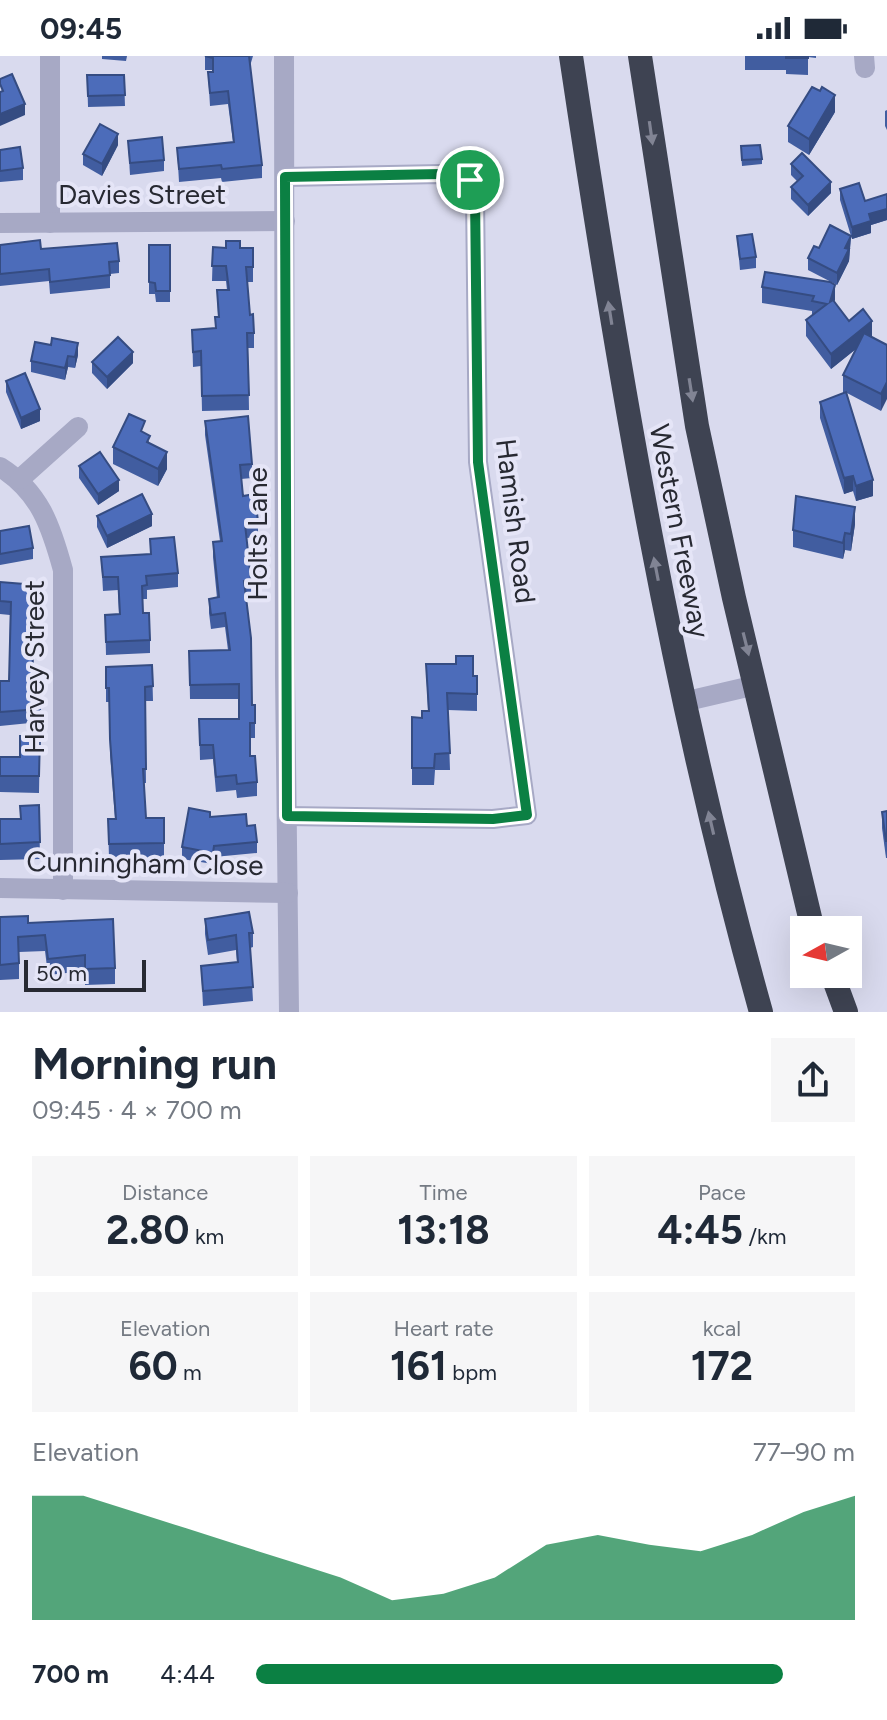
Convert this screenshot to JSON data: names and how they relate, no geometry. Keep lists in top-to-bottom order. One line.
{"streets":{"highway":["Western Freeway"],"street":["Davies Street","Hamish Road","Holts Lane","Harvey Street","Cunningham Close"]},"crossings":[["Davies Street","Holts Lane"],["Hamish Road","Holts Lane"],["Holts Lane","Cunningham Close"],["Harvey Street","Cunningham Close"]],"scale_bar":"50 m","north":"left","page":{"status":"09:45","scale":"50 m","heading":["Morning run","09:45 · 4 × 700 m"],"stats":[["Distance","2.80 km"],["Time","13:18"],["Pace","4:45 /km"],["Elevation","60 m"],["Heart rate","161 bpm"],["kcal","172"]],"chart":["Elevation","77–90 m"],"list":[{"name":"700 m","note":"4:44"}]}}
